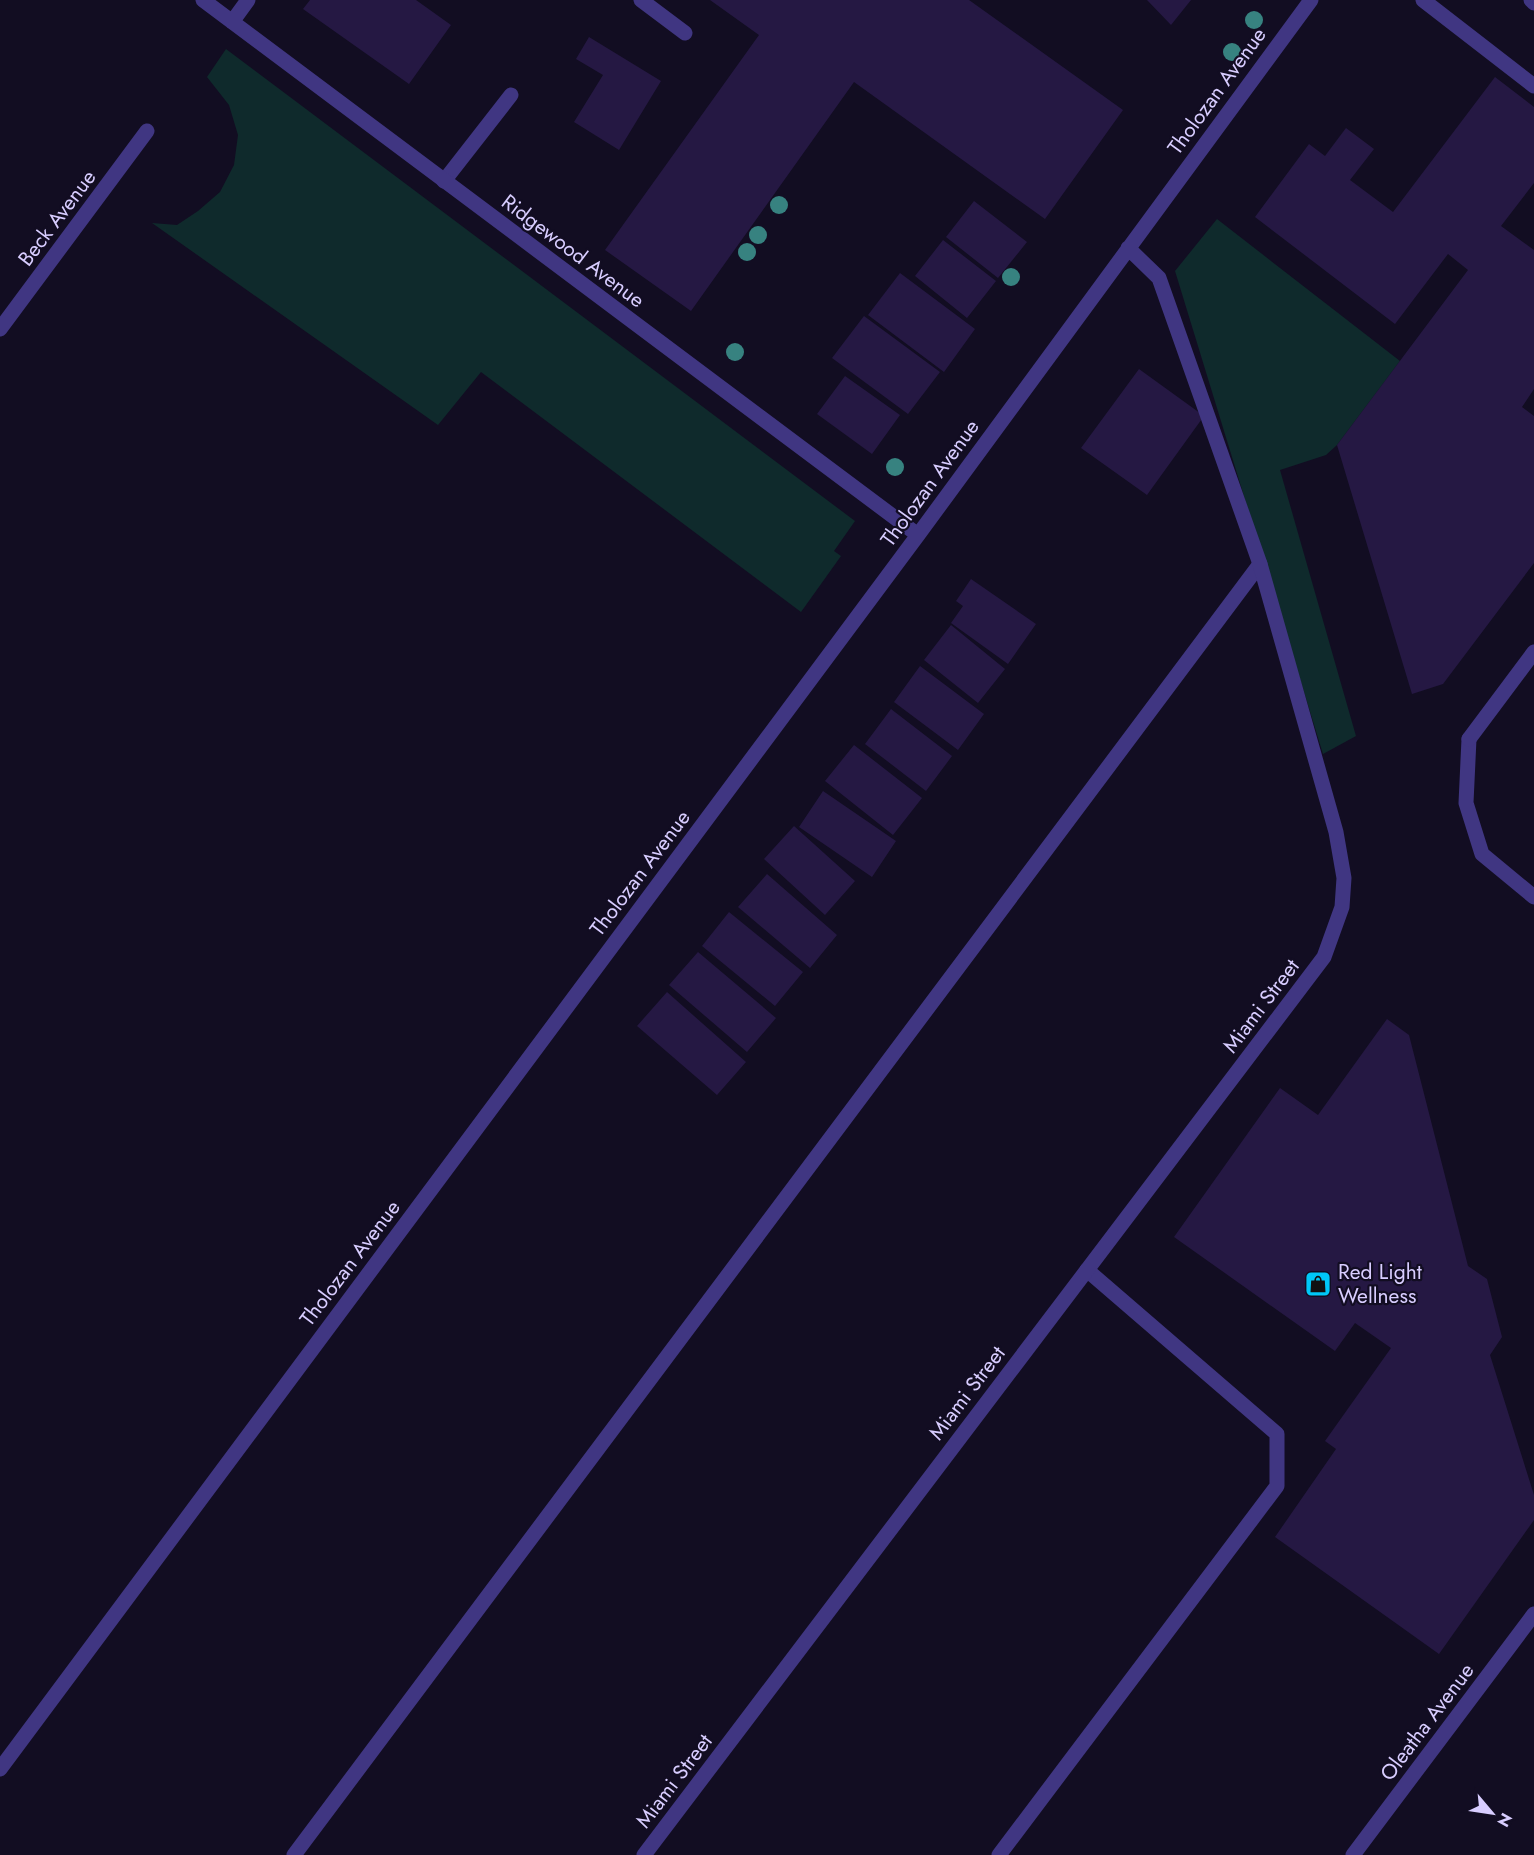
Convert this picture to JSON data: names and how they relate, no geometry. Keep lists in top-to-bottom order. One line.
{"streets":{"street":["Tholozan Avenue","Beck Avenue","Ridgewood Avenue","Miami Street","Oleatha Avenue"]},"crossings":[["Tholozan Avenue","Ridgewood Avenue"],["Tholozan Avenue","Miami Street"]],"places":{"shop":["Red Light Wellness"]},"north":"bottom right"}
